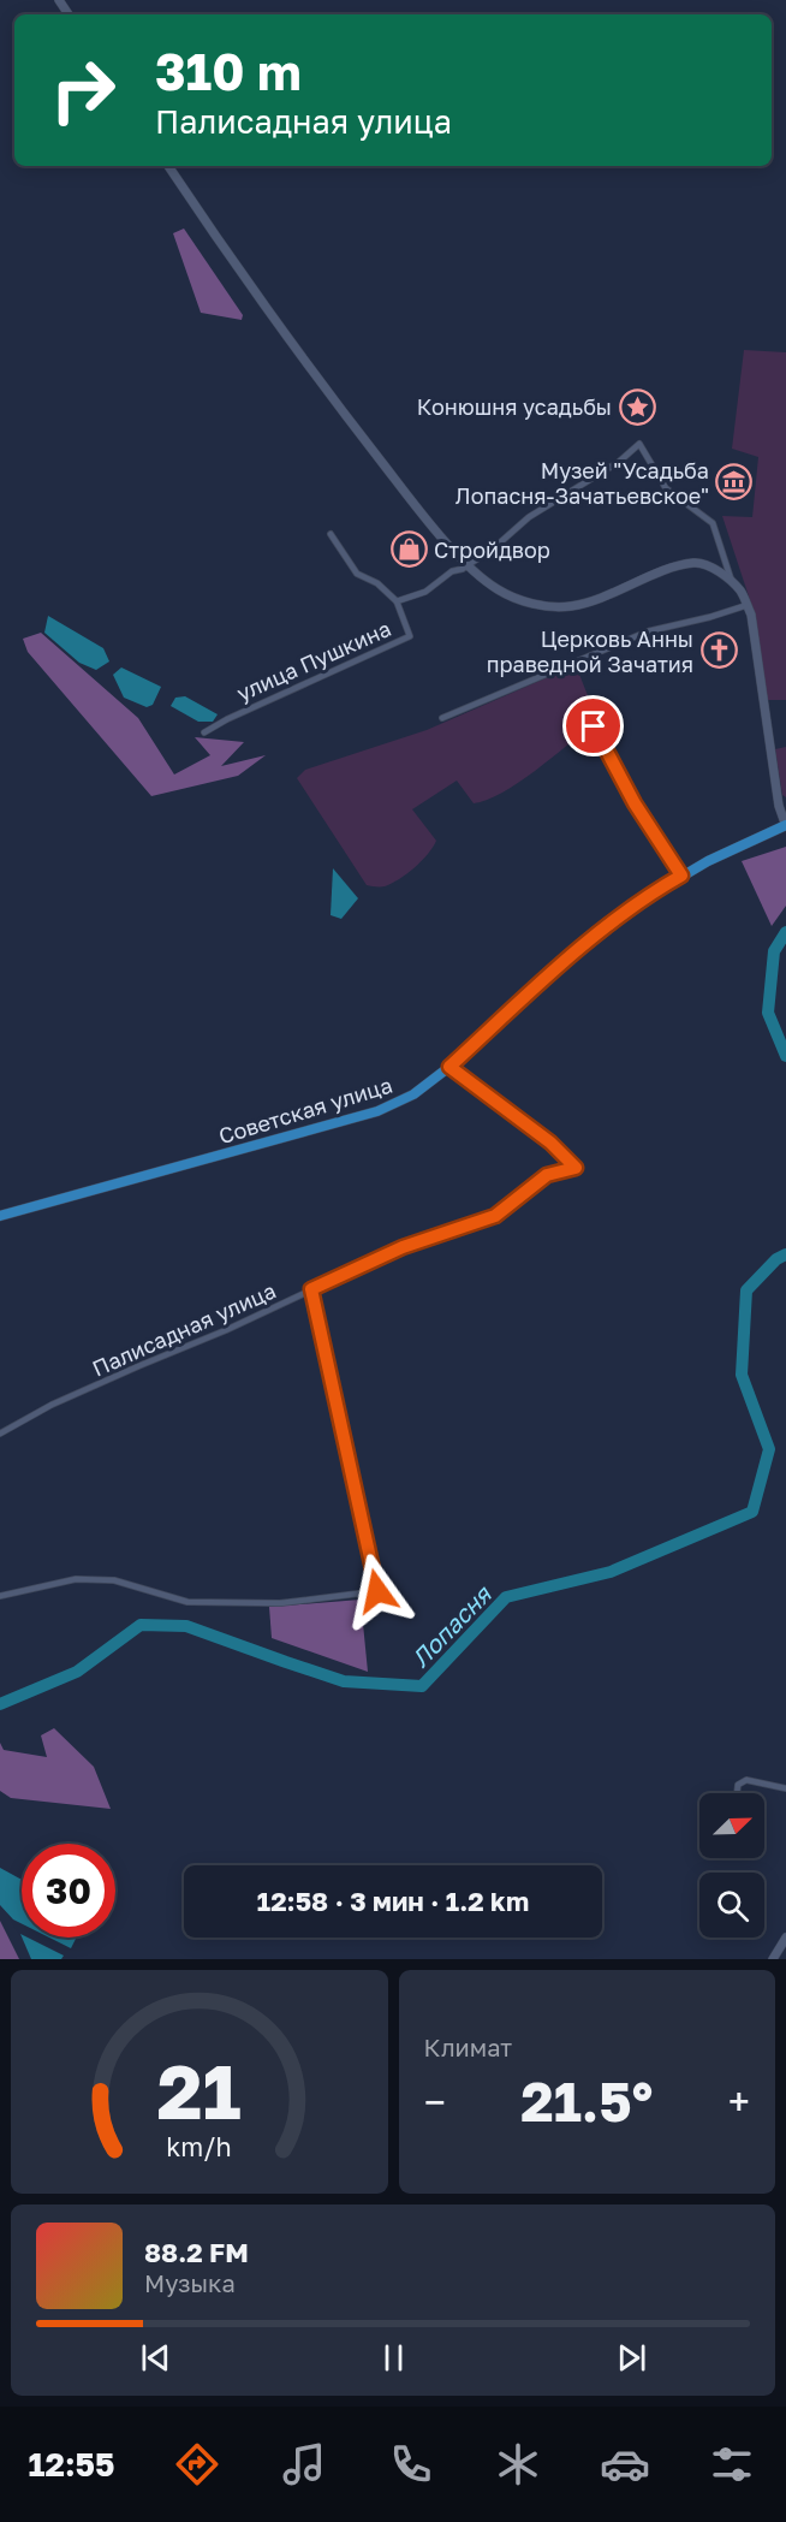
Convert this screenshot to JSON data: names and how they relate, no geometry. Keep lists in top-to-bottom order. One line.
{"streets":{"main road":["Советская улица"],"street":["улица Пушкина","Палисадная улица"]},"crossings":[["Советская улица","Палисадная улица"]],"water":["Лопасня"],"places":{"place":["Конюшня усадьбы"],"museum":["Музей \"Усадьба Лопасня-Зачатьевское\""],"shop":["Стройдвор"],"church":["Церковь Анны праведной Зачатия"]},"north":"top right","page":{"turn":["310 m","Палисадная улица"],"limit":"30","trip":"12:58 · 3 мин · 1.2 km","tile":"Климат","heat":["−","21.5°","+"],"song":["88.2 FM","Музыка"],"tabs":"12:55","gauge":["21","km/h"]}}
